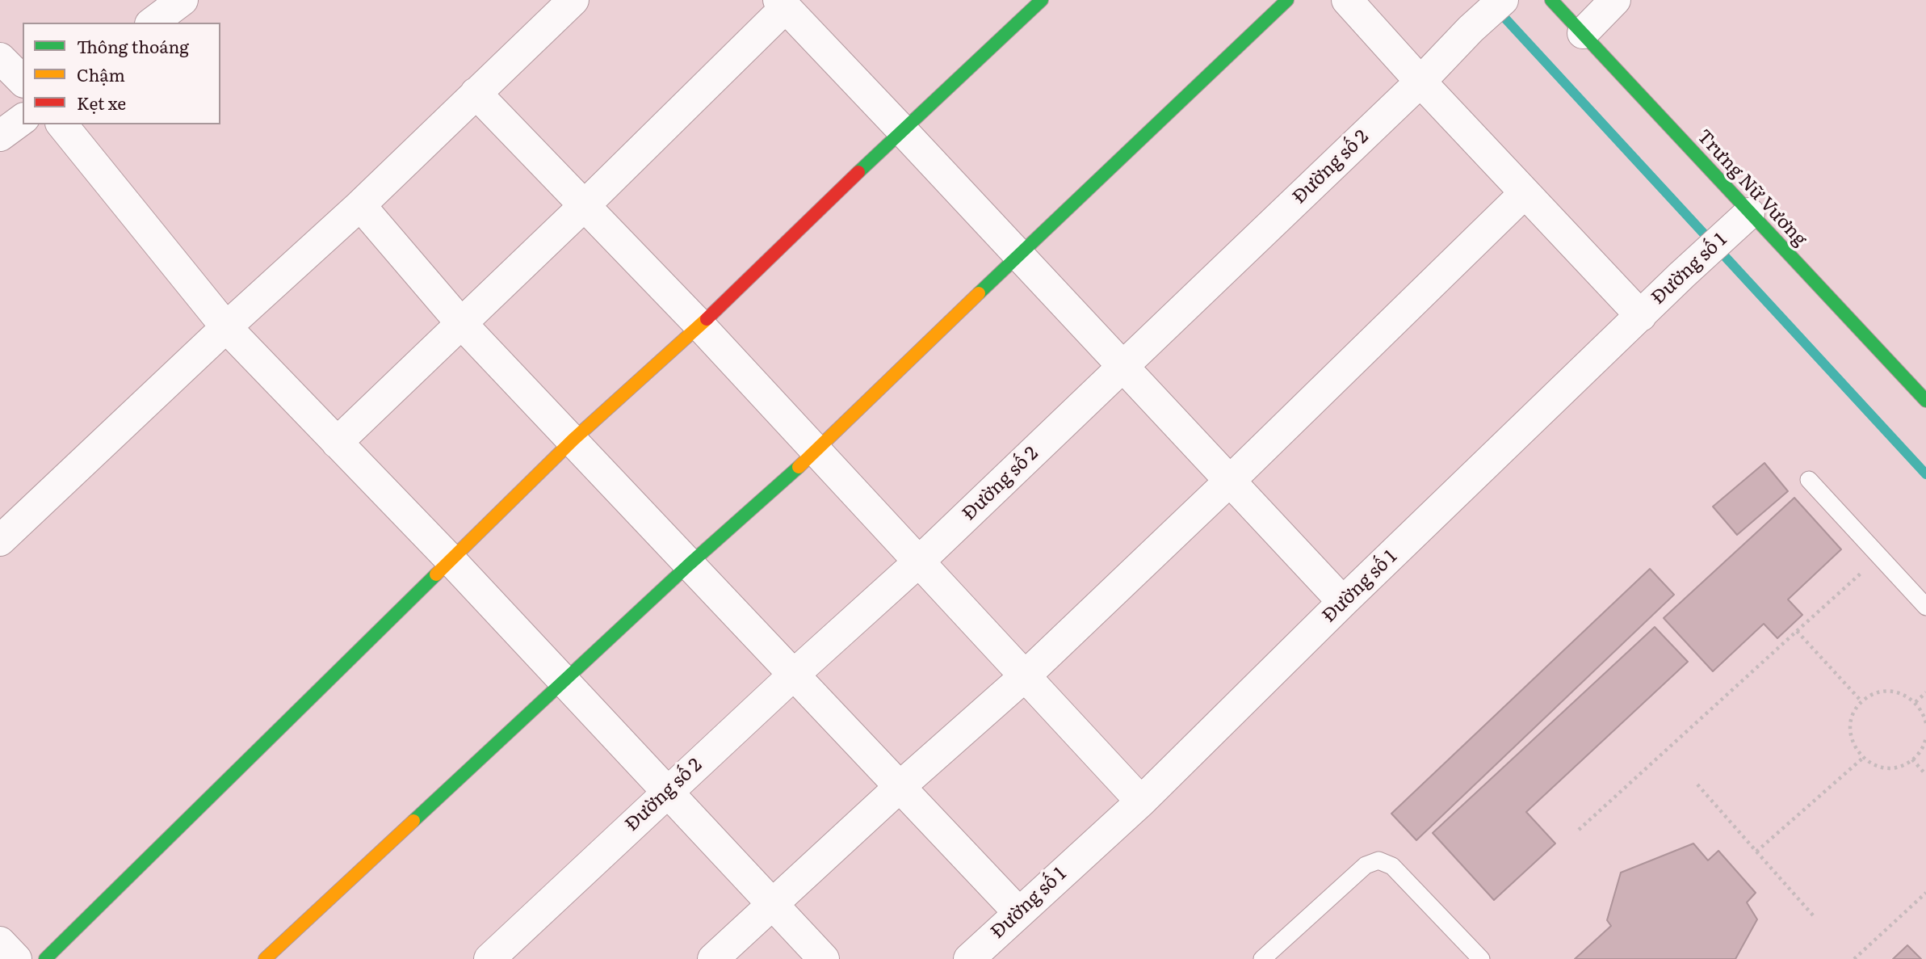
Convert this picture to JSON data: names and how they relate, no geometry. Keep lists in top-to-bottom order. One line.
{"streets":{"street":["Đường số 2","Trưng Nữ Vương","Đường số 1"]},"crossings":[["Trưng Nữ Vương","Đường số 1"]],"legend":["Thông thoáng","Chậm","Kẹt xe"]}
